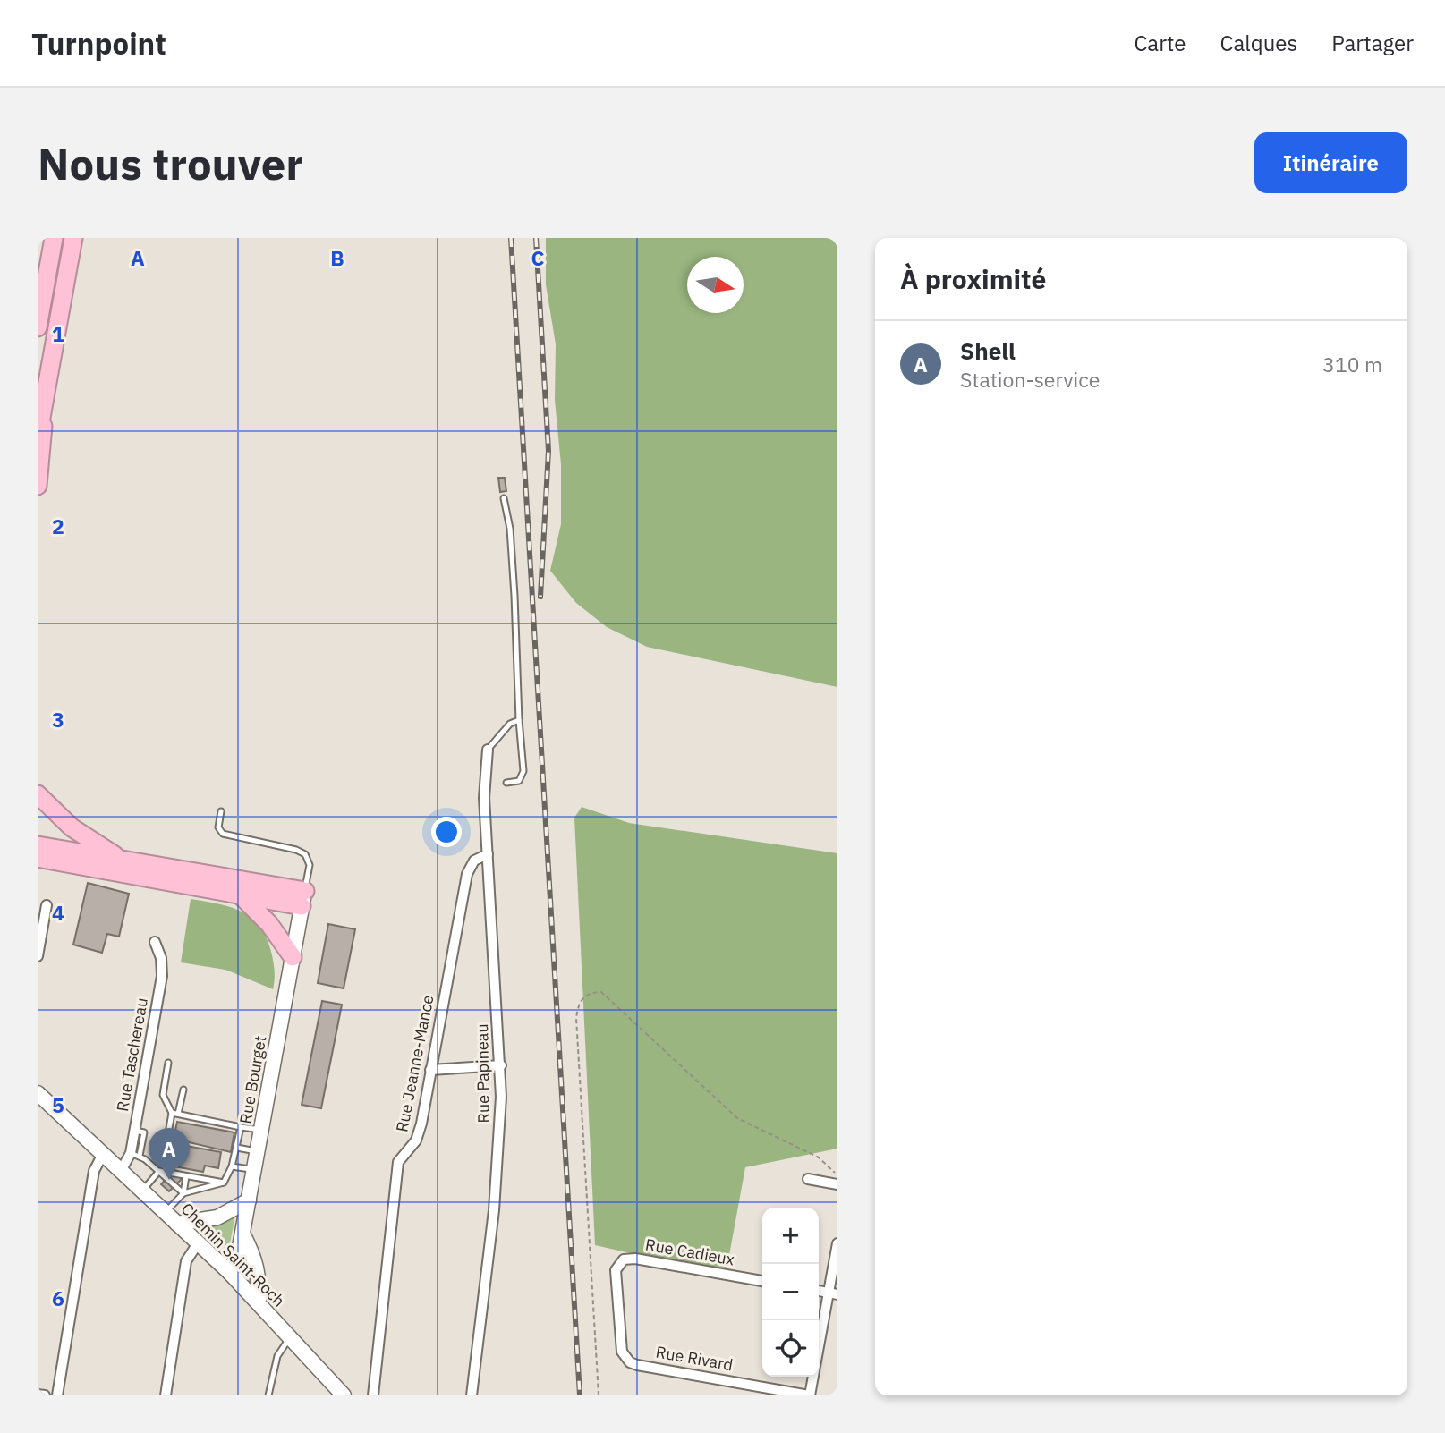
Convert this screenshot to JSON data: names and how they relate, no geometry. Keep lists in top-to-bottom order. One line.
{"streets":{"main road":["Rue Bourget","Chemin Saint-Roch"],"street":["Rue Taschereau","Rue Jeanne-Mance","Rue Papineau","Rue Cadieux","Rue Rivard"]},"crossings":[["Rue Taschereau","Chemin Saint-Roch"],["Rue Jeanne-Mance","Rue Papineau"],["Rue Bourget","Chemin Saint-Roch"],["Rue Cadieux","Rue Rivard"]],"north":"right","page":{"header":"Turnpoint","nav":["Carte","Calques","Partager"],"buttons":"Itinéraire","title":"Nous trouver","heading":"À proximité","list":[{"mark":"A","name":"Shell","note":"Station-service","value":"310 m"}],"pins":"A","map_buttons":["+","−"]},"grid":{"columns":["A","B","C"],"rows":["1","2","3","4","5","6"]}}
